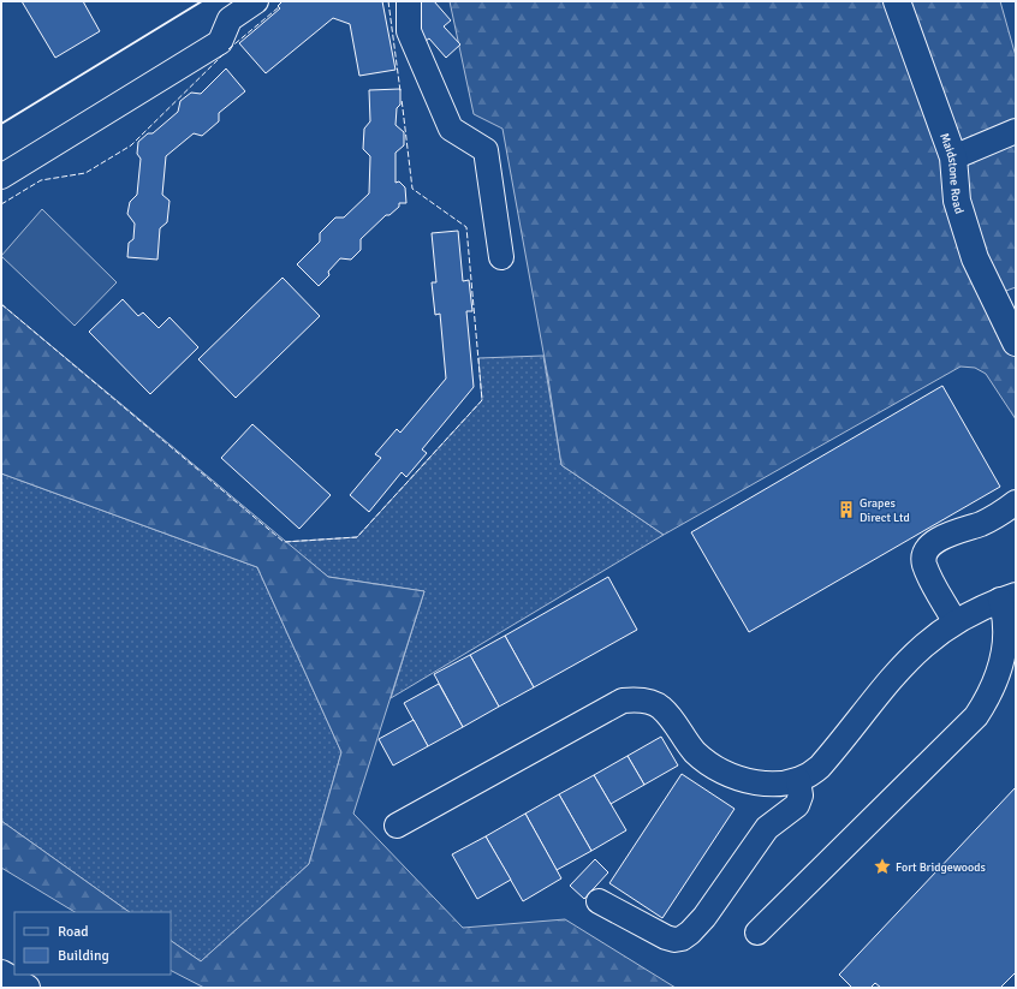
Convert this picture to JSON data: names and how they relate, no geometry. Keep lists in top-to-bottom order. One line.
{"streets":{"main road":["Maidstone Road"]},"places":{"building":["Grapes Direct Ltd"],"place":["Fort Bridgewoods"]},"legend":["Road","Building"]}
